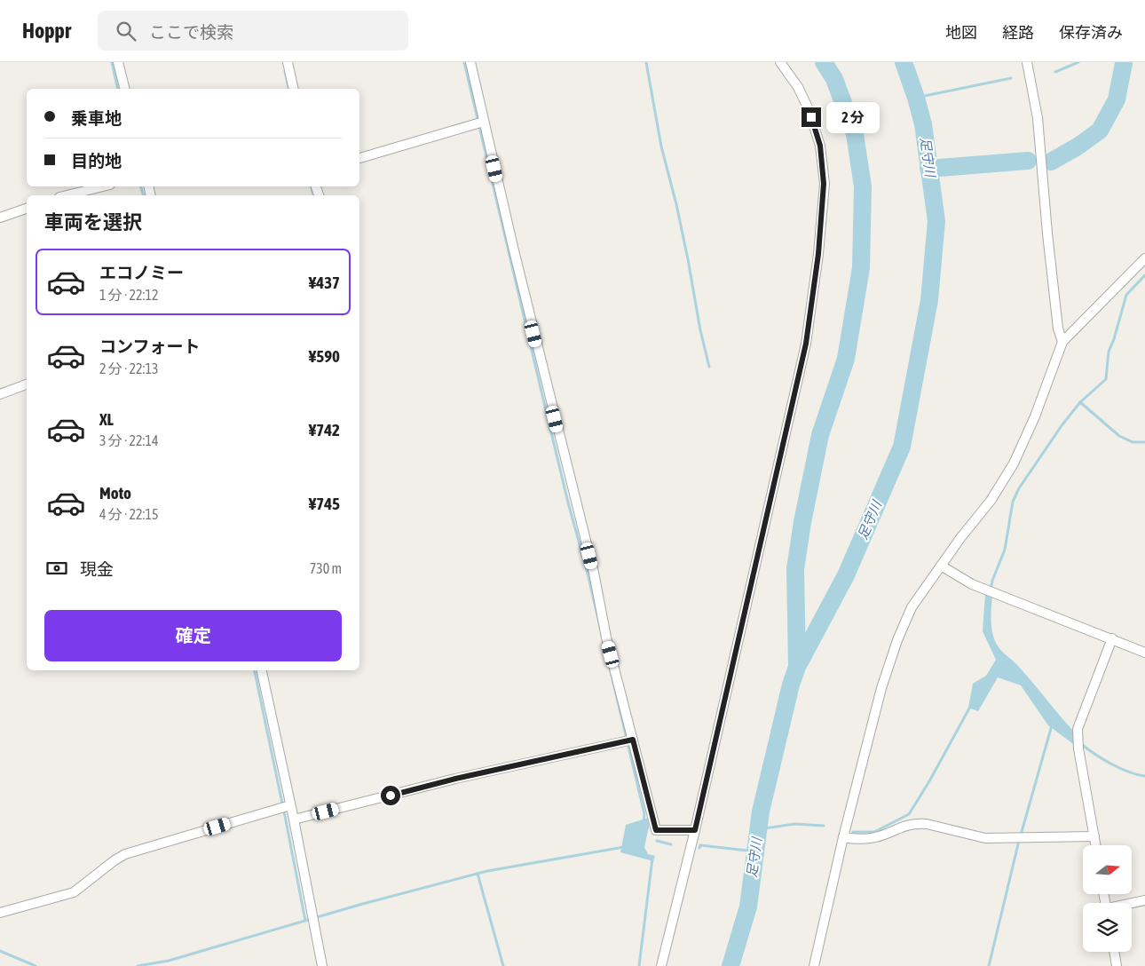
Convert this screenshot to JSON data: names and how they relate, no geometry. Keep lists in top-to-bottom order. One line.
{"water":["足守川"],"north":"right","page":{"header":"Hoppr","search":"ここで検索","nav":["地図","経路","保存済み"],"banner":["乗車地","目的地"],"bubble":"2 分","heading":"車両を選択","list":[{"name":"エコノミー","note":"1 分 · 22:12","value":"¥437"},{"name":"コンフォート","note":"2 分 · 22:13","value":"¥590"},{"name":"XL","note":"3 分 · 22:14","value":"¥742"},{"name":"Moto","note":"4 分 · 22:15","value":"¥745"}],"pay":["現金","730 m"],"buttons":"確定"}}
